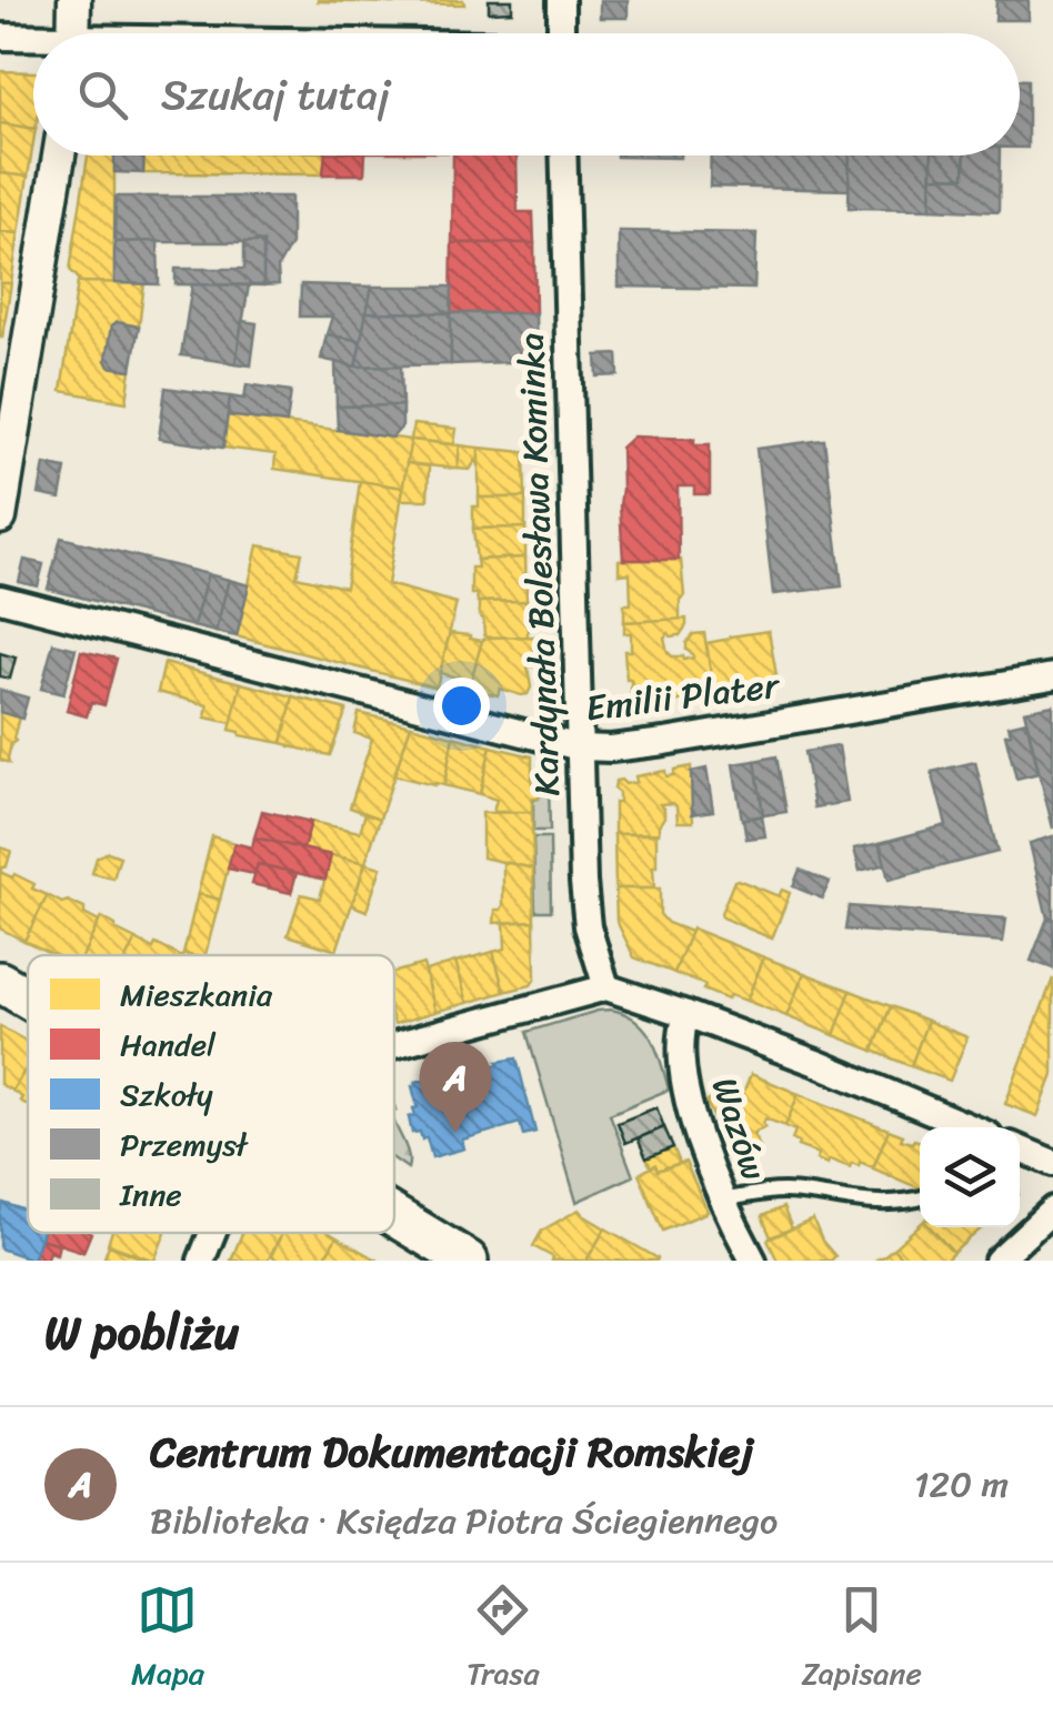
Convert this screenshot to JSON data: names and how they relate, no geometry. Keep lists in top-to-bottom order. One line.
{"streets":{"street":["Kardynała Bolesława Kominka","Emilii Plater","Wazów"]},"crossings":[["Kardynała Bolesława Kominka","Emilii Plater"]],"legend":["Mieszkania","Handel","Szkoły","Przemysł","Inne"],"page":{"search":"Szukaj tutaj","pins":"A","heading":"W pobliżu","list":[{"mark":"A","name":"Centrum Dokumentacji Romskiej","note":"Biblioteka · Księdza Piotra Ściegiennego","value":"120 m"}],"nav":["Mapa","Trasa","Zapisane"]}}
